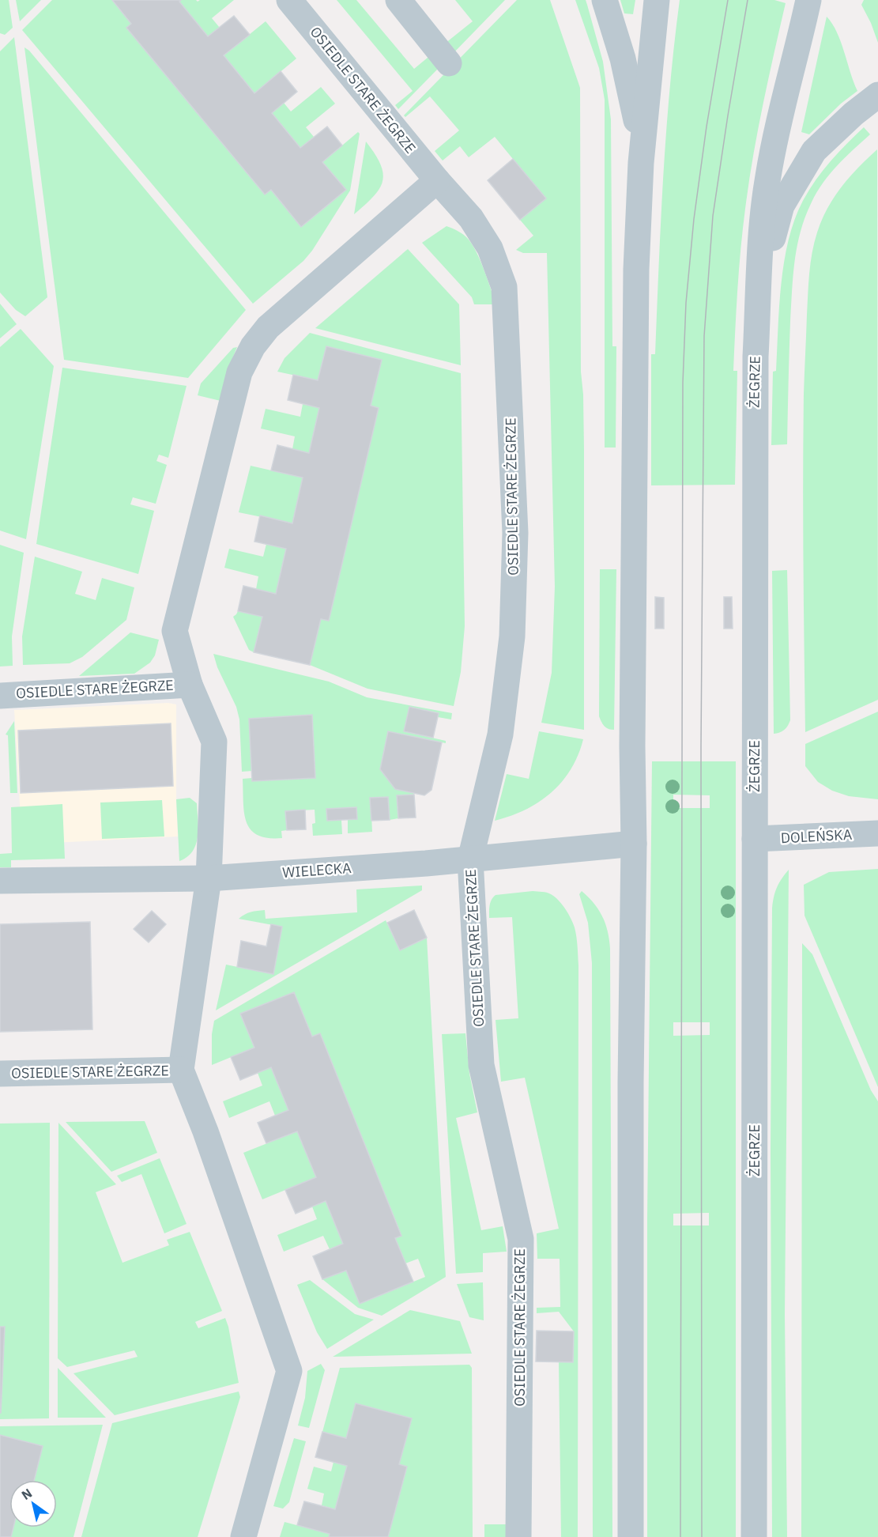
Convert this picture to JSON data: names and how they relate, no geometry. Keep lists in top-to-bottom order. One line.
{"streets":{"street":["OSIEDLE STARE ŻEGRZE","ŻEGRZE","DOLEŃSKA","WIELECKA"]},"crossings":[["OSIEDLE STARE ŻEGRZE","WIELECKA"],["ŻEGRZE","DOLEŃSKA"]],"north":"top left"}
